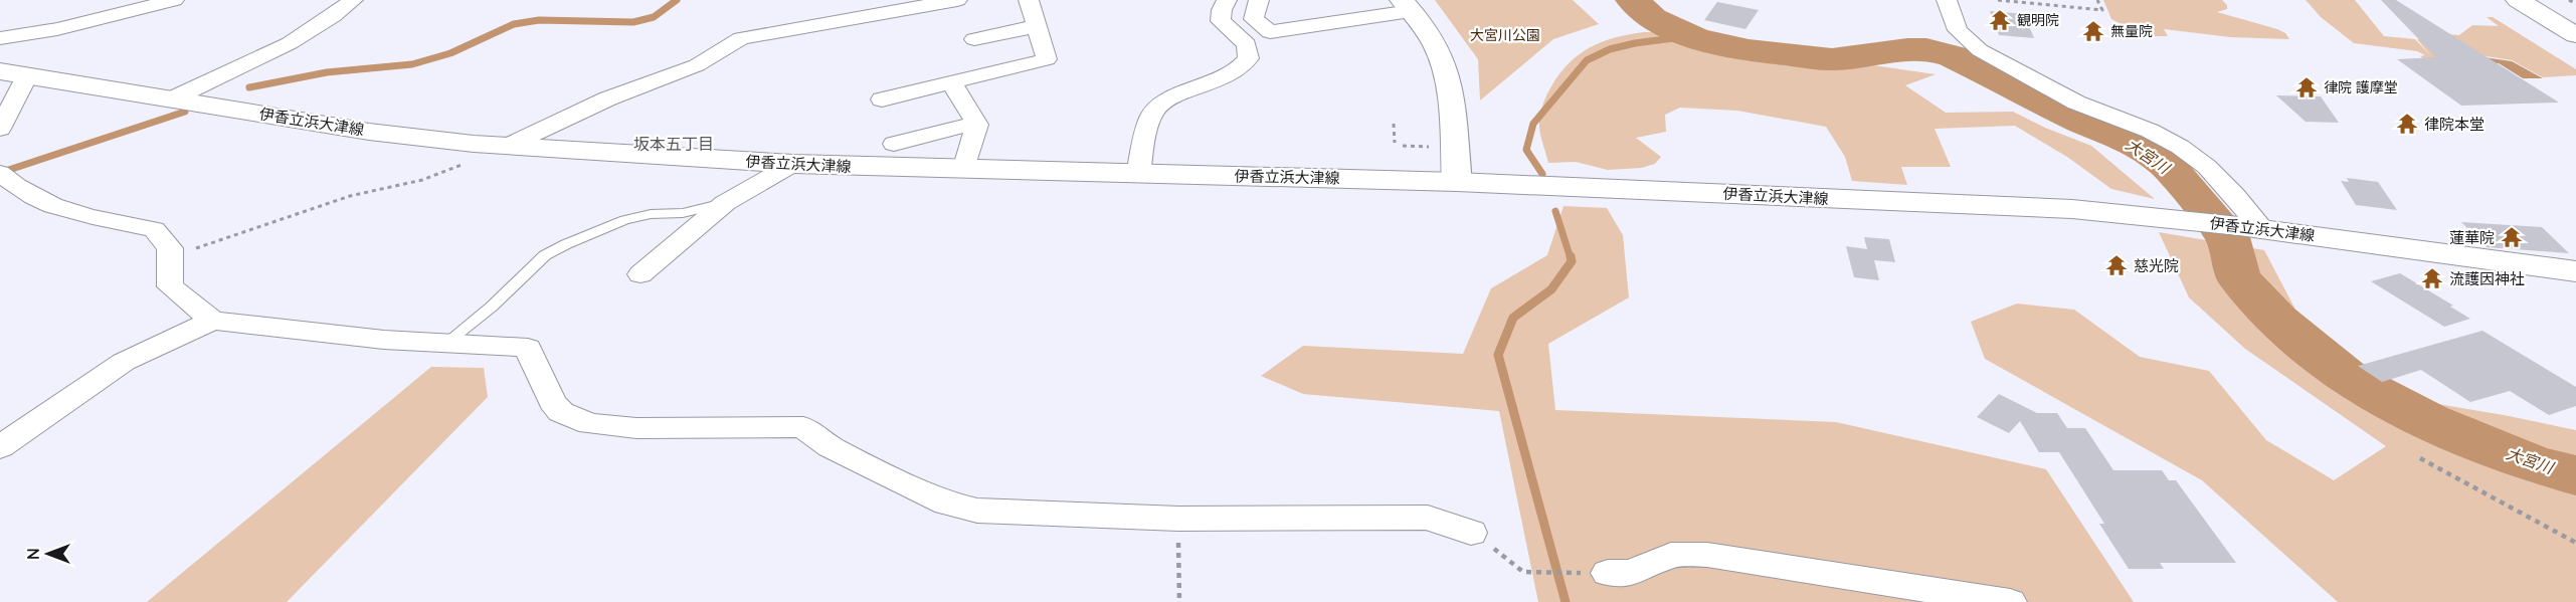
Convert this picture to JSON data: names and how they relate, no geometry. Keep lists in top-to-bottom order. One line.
{"streets":{"main road":["伊香立浜大津線"]},"districts":["坂本五丁目"],"water":["大宮川"],"parks":["大宮川公園"],"places":{"temple":["観明院","無量院","律院 護摩堂","律院本堂","蓮華院","慈光院","流護因神社"]},"north":"left"}
